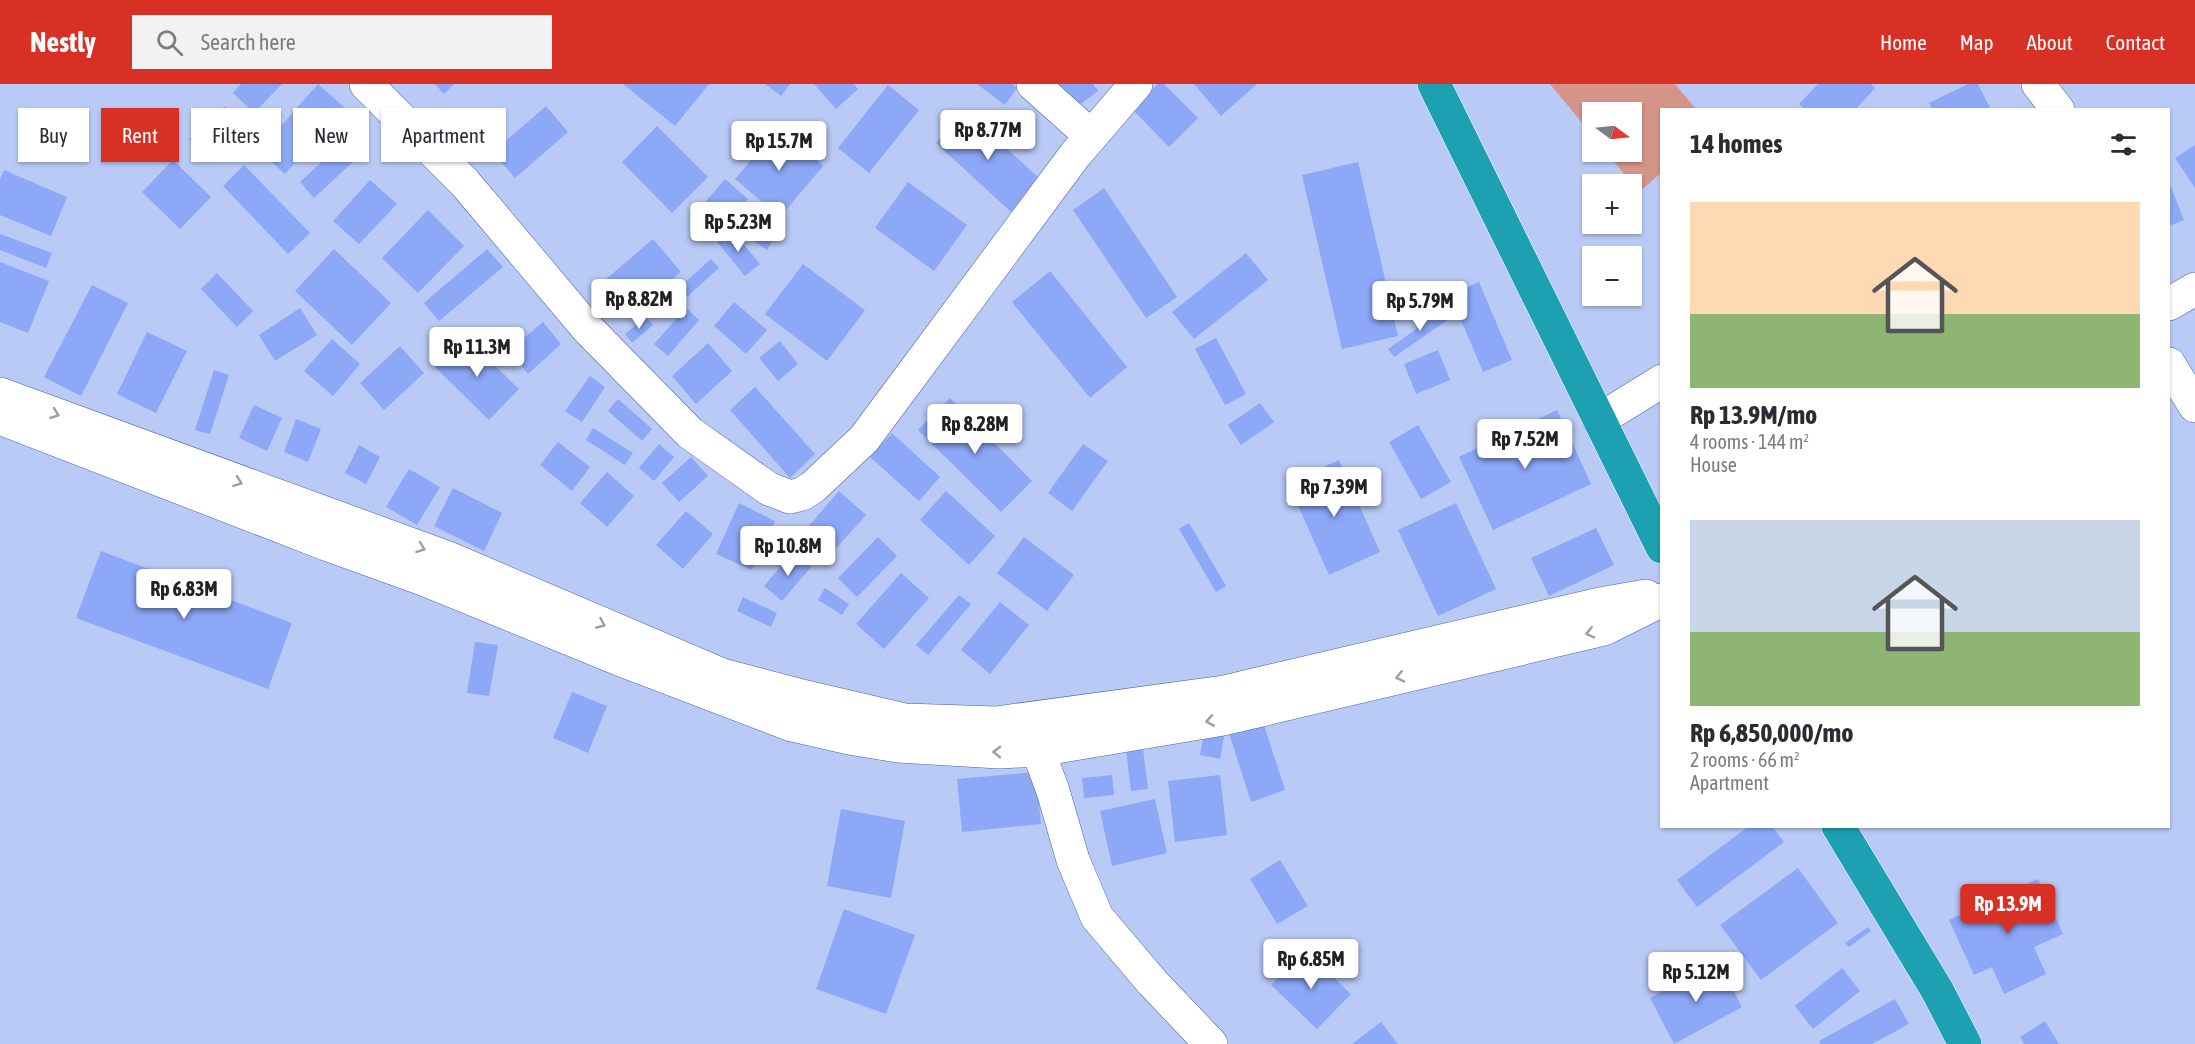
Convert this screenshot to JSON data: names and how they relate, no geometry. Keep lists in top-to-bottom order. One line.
{"north":"right","page":{"header":"Nestly","search":"Search here","nav":["Home","Map","About","Contact"],"map_buttons":["+","−"],"chip":["Buy","Rent","Filters","New","Apartment"],"heading":"14 homes","price":["Rp 8.77M","Rp 15.7M","Rp 5.23M","Rp 8.82M","Rp 5.79M","Rp 11.3M","Rp 8.28M","Rp 7.52M","Rp 7.39M","Rp 10.8M","Rp 6.83M","Rp 13.9M","Rp 6.85M","Rp 5.12M"],"list":[{"name":"Rp 13.9M/mo","note":"4 rooms · 144 m² · House"},{"name":"Rp 6,850,000/mo","note":"2 rooms · 66 m² · Apartment"}]}}
